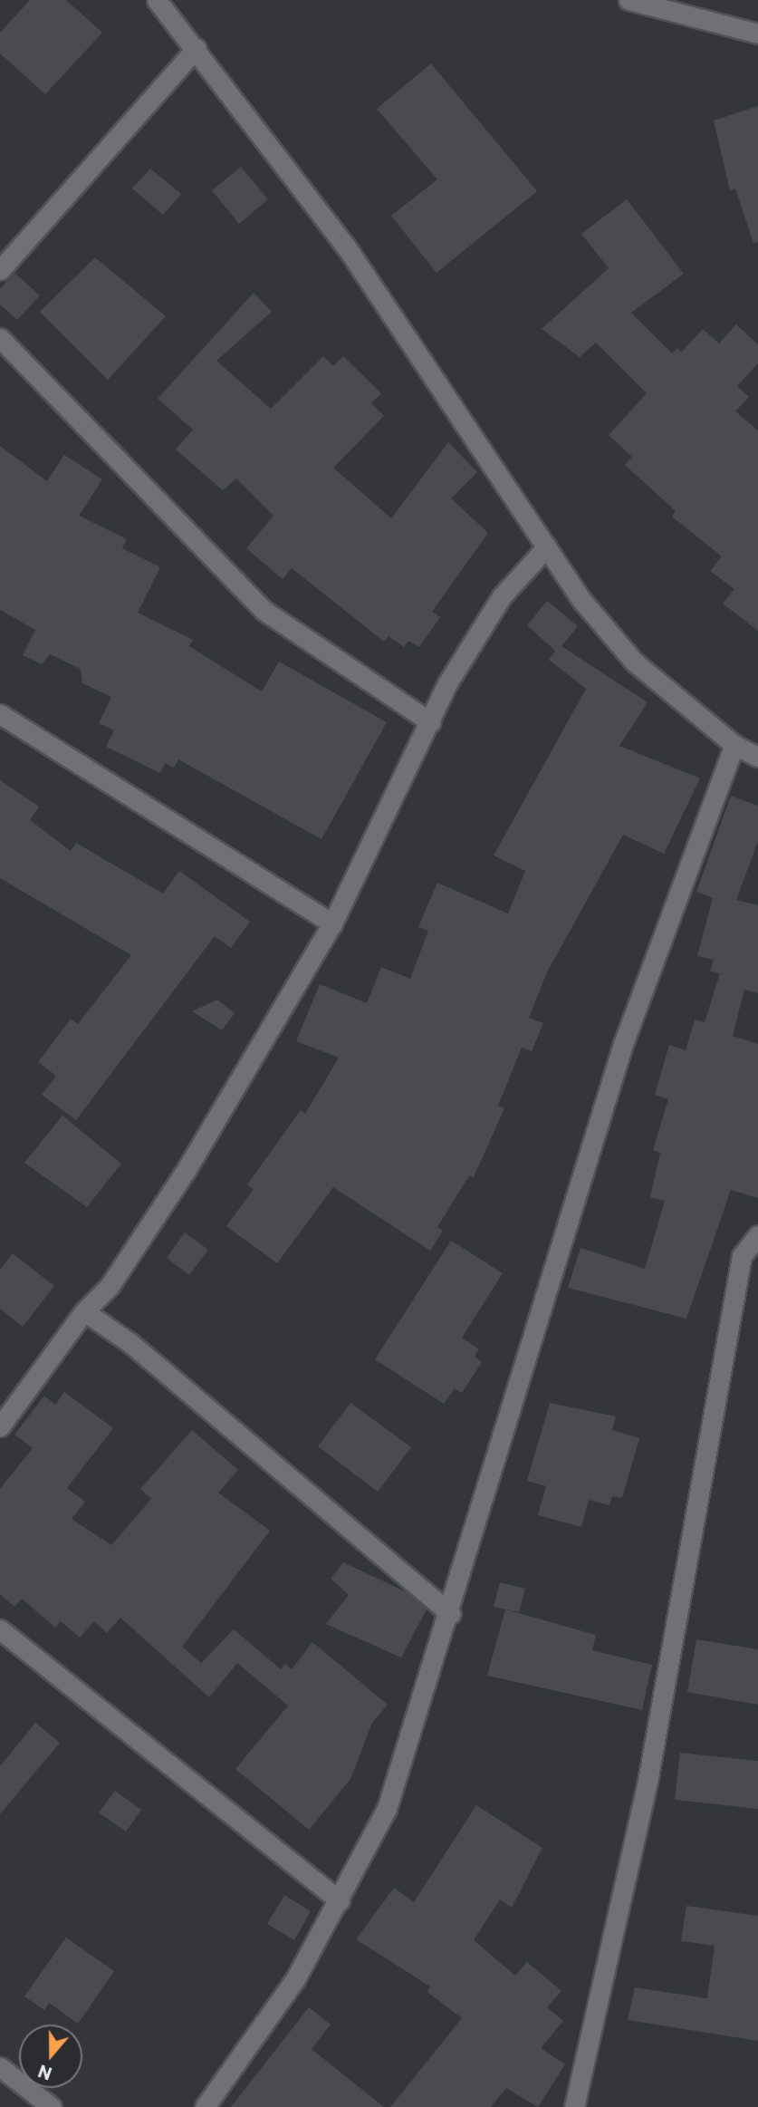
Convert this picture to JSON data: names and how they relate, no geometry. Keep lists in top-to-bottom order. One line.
{"north":"bottom"}
